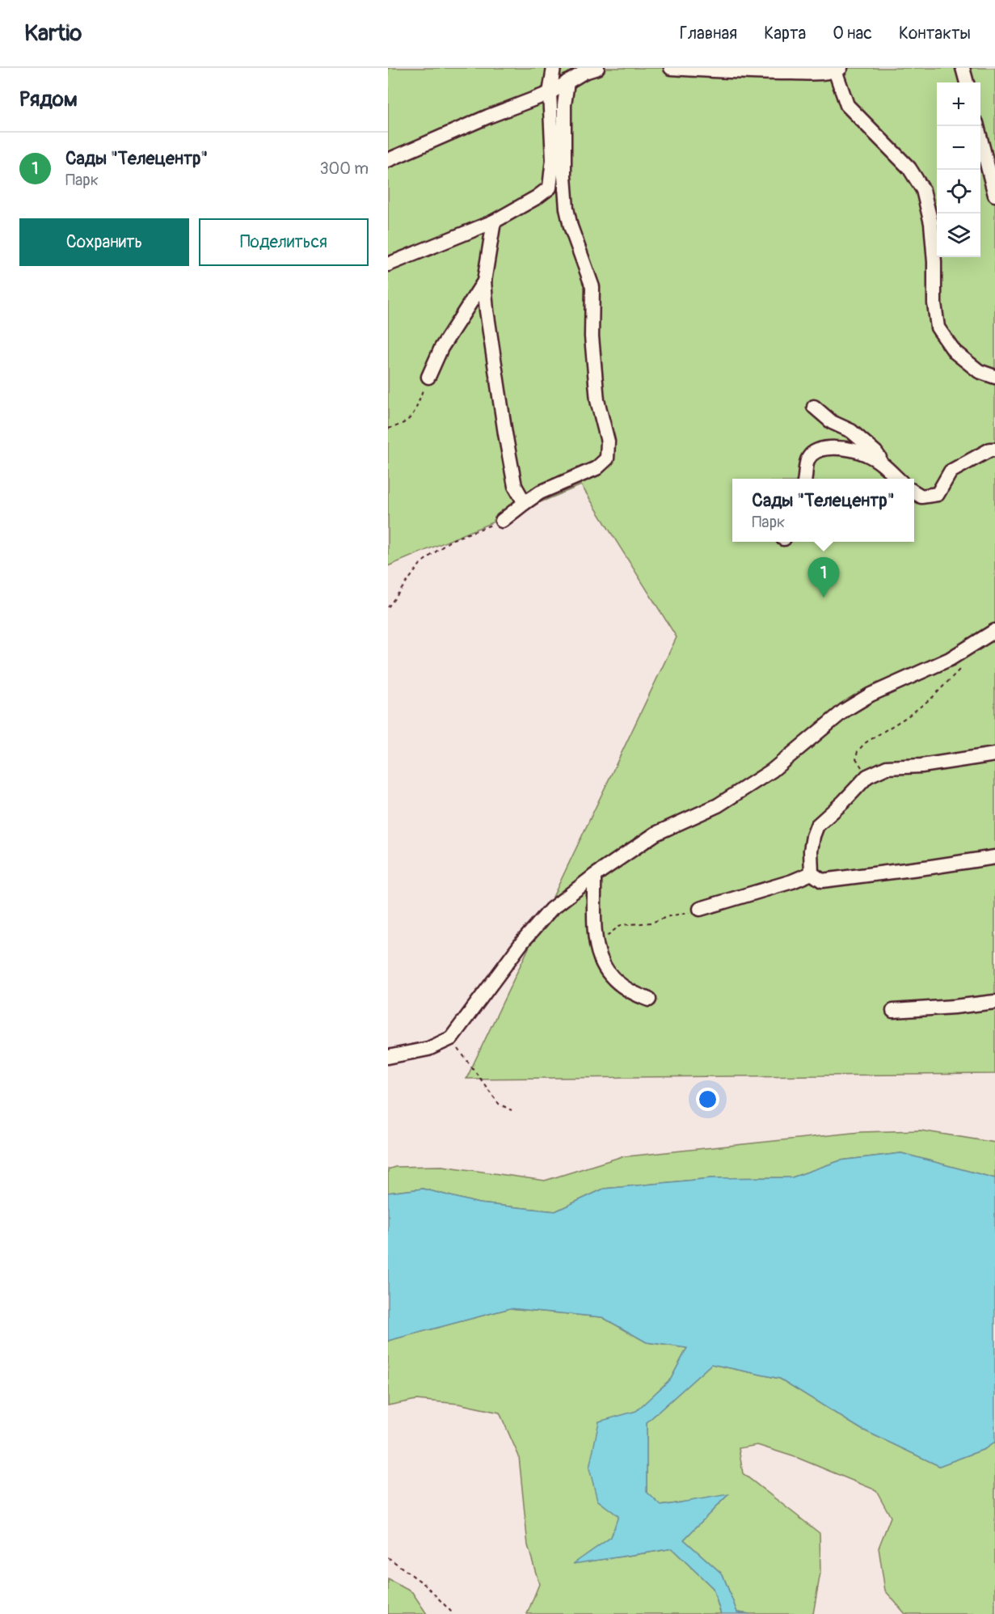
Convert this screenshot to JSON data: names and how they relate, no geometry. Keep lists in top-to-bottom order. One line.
{"page":{"header":"Kartio","nav":["Главная","Карта","О нас","Контакты"],"heading":"Рядом","map_buttons":["+","−"],"list":[{"mark":"1","name":"Сады \"Телецентр\"","note":"Парк","value":"300 m"}],"buttons":["Сохранить","Поделиться"],"popup":["Сады \"Телецентр\"","Парк"],"pins":"1"}}
